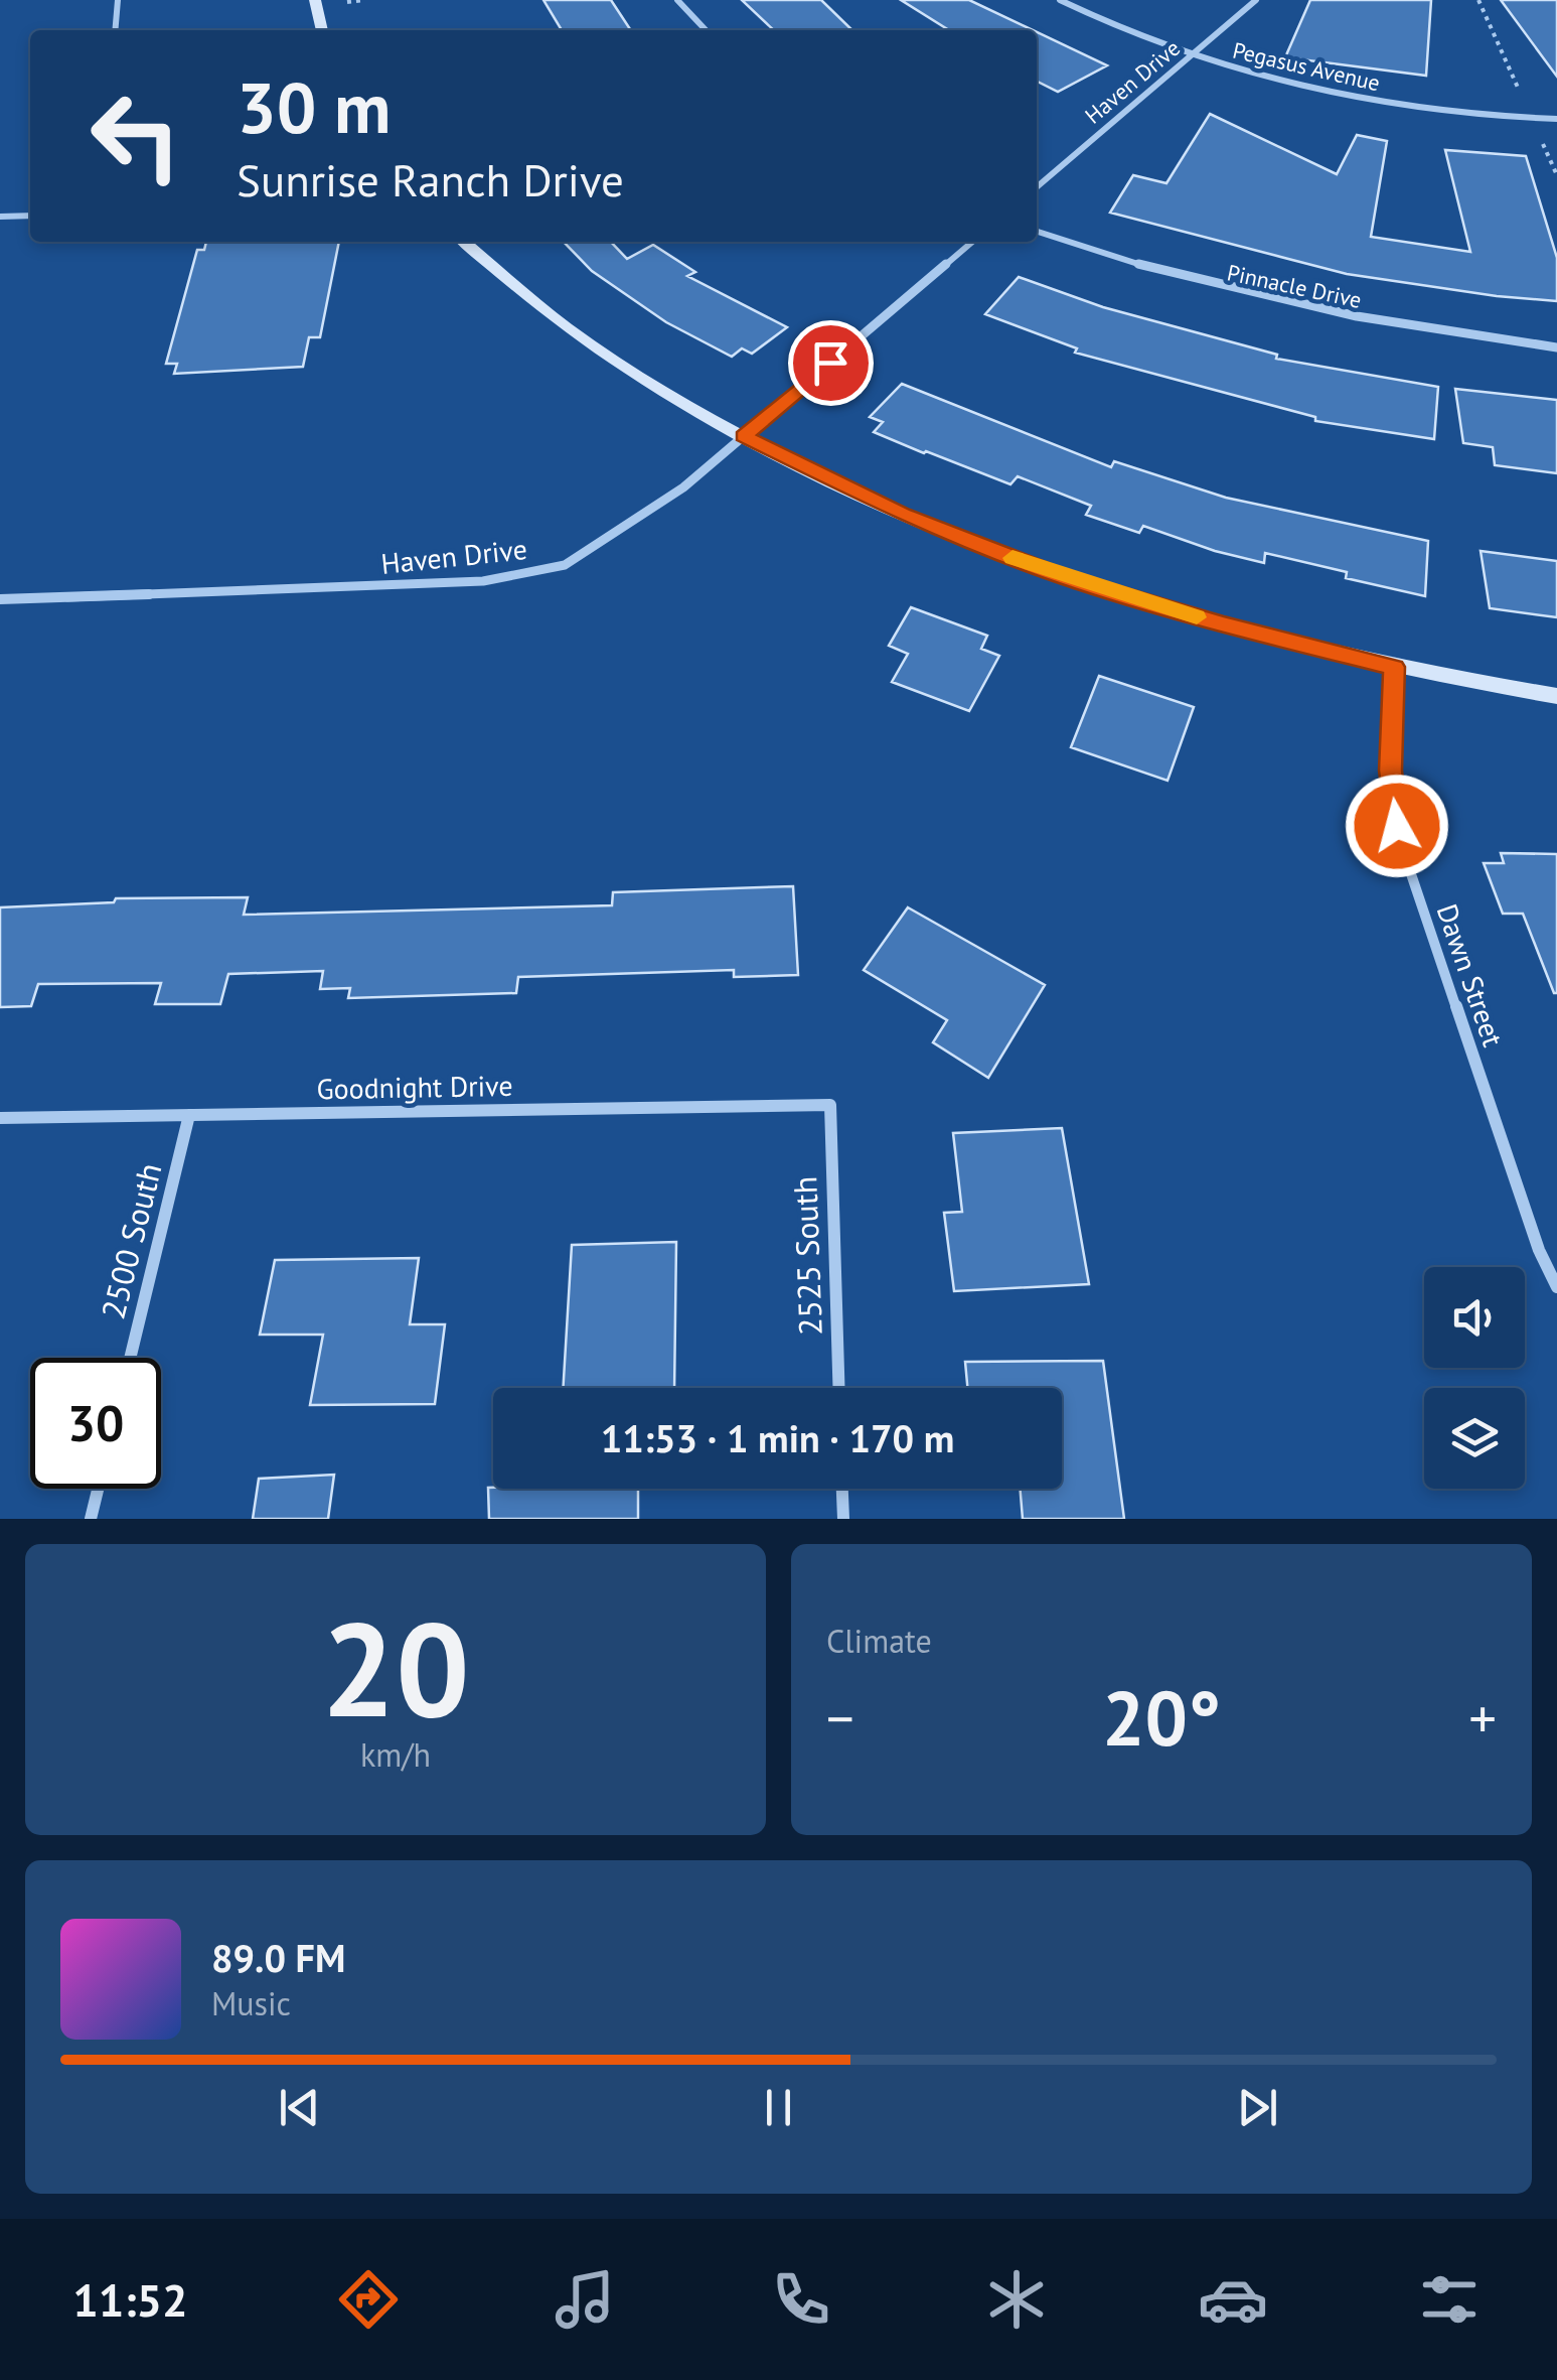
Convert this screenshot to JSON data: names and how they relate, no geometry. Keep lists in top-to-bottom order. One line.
{"streets":{"street":["Pegasus Avenue","Haven Drive","Pinnacle Drive","Dawn Street","Goodnight Drive","2500 South","2525 South"]},"crossings":[["Pegasus Avenue","Haven Drive"],["Goodnight Drive","2500 South"],["Goodnight Drive","2525 South"]],"page":{"turn":["30 m","Sunrise Ranch Drive"],"limit":"30","trip":"11:53 · 1 min · 170 m","tile":[["20","km/h"],"Climate"],"heat":["−","20°","+"],"song":["89.0 FM","Music"],"tabs":"11:52"}}
